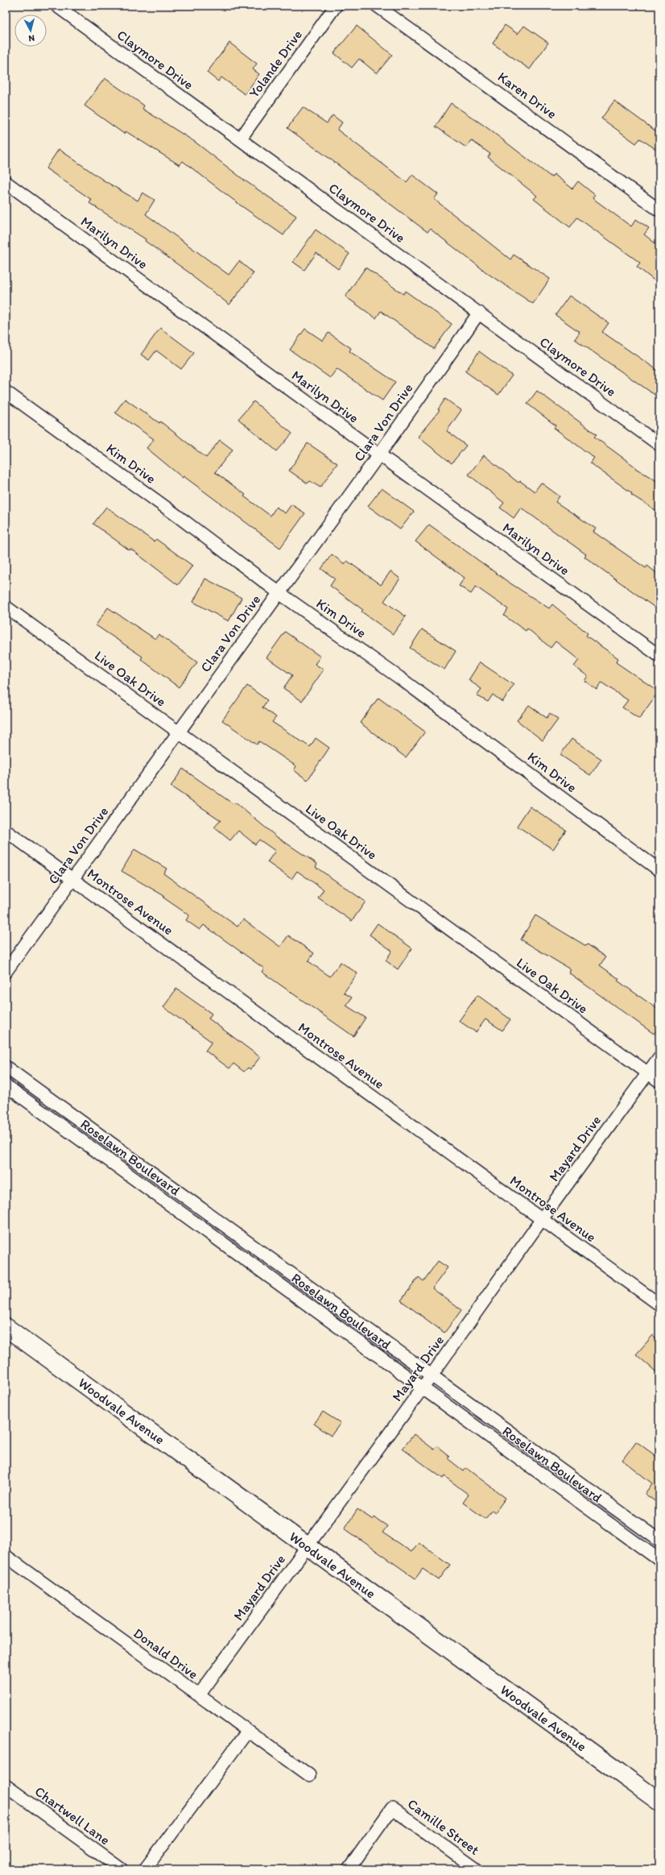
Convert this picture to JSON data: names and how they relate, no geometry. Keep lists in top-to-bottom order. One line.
{"streets":{"street":["Claymore Drive","Yolande Drive","Karen Drive","Marilyn Drive","Clara Von Drive","Kim Drive","Live Oak Drive","Montrose Avenue","Mayard Drive","Roselawn Boulevard","Woodvale Avenue","Donald Drive","Chartwell Lane","Camille Street"]},"crossings":[["Claymore Drive","Yolande Drive"],["Claymore Drive","Clara Von Drive"],["Marilyn Drive","Clara Von Drive"],["Clara Von Drive","Kim Drive"],["Clara Von Drive","Live Oak Drive"],["Clara Von Drive","Montrose Avenue"],["Live Oak Drive","Mayard Drive"],["Montrose Avenue","Mayard Drive"],["Mayard Drive","Roselawn Boulevard"],["Mayard Drive","Woodvale Avenue"],["Mayard Drive","Donald Drive"]],"north":"bottom"}
